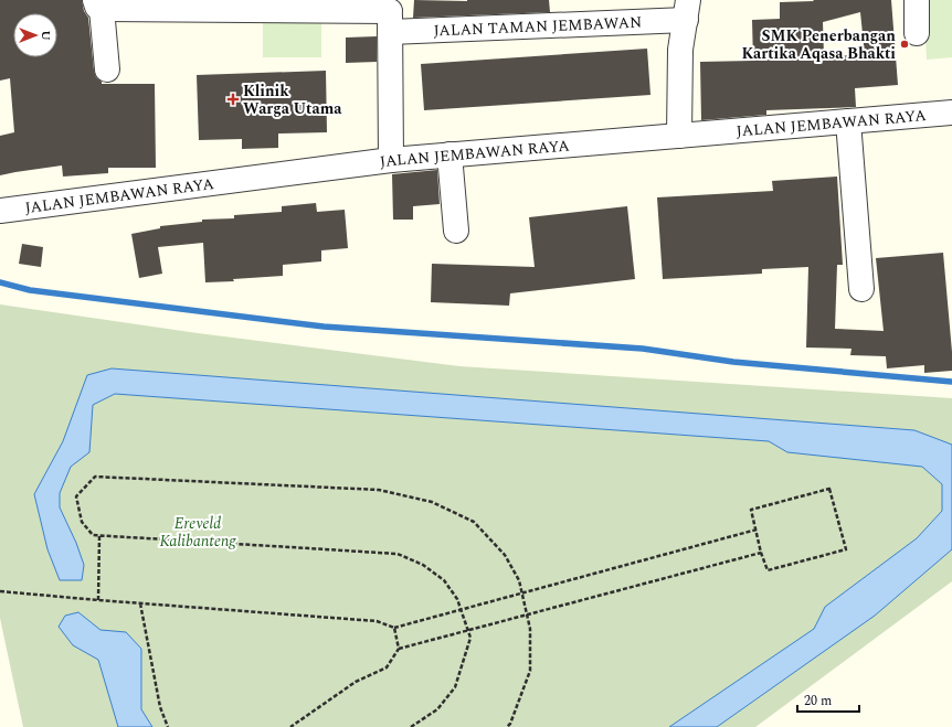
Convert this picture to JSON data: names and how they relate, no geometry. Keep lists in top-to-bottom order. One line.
{"streets":{"street":["JALAN TAMAN JEMBAWAN","JALAN JEMBAWAN RAYA"]},"parks":["Ereveld Kalibanteng"],"places":{"other":["SMK Penerbangan Kartika Aqasa Bhakti"],"health":["Klinik Warga Utama"]},"scale_bar":"20 m","north":"right"}
